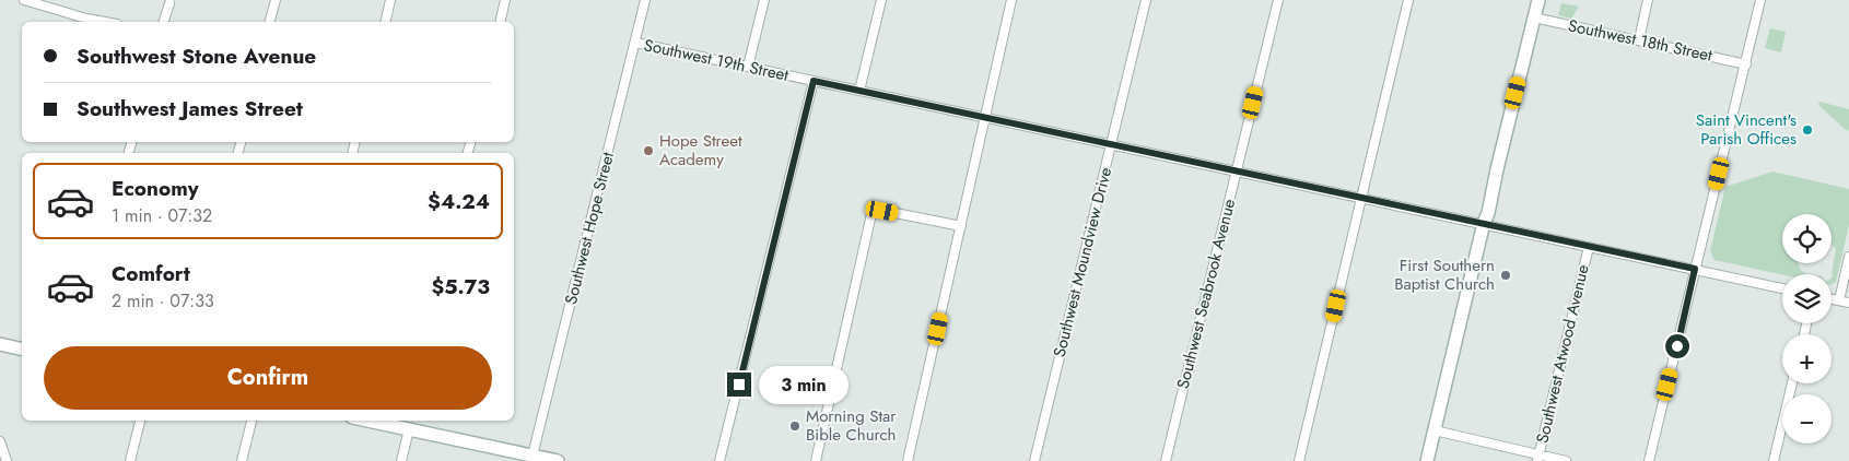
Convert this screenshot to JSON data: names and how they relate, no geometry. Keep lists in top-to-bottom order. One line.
{"streets":{"street":["Southwest 18th Street","Southwest 19th Street","Southwest Hope Street","Southwest Moundview Drive","Southwest Seabrook Avenue","Southwest Atwood Avenue"]},"crossings":[["Southwest 19th Street","Southwest Hope Street"],["Southwest 19th Street","Southwest Moundview Drive"],["Southwest 19th Street","Southwest Seabrook Avenue"],["Southwest 19th Street","Southwest Atwood Avenue"]],"places":["Saint Vincent's Parish Offices","Hope Street Academy","First Southern Baptist Church","Morning Star Bible Church"],"page":{"banner":["Southwest Stone Avenue","Southwest James Street"],"list":[{"name":"Economy","note":"1 min · 07:32","value":"$4.24"},{"name":"Comfort","note":"2 min · 07:33","value":"$5.73"}],"map_buttons":["+","−"],"buttons":"Confirm","bubble":"3 min"}}
